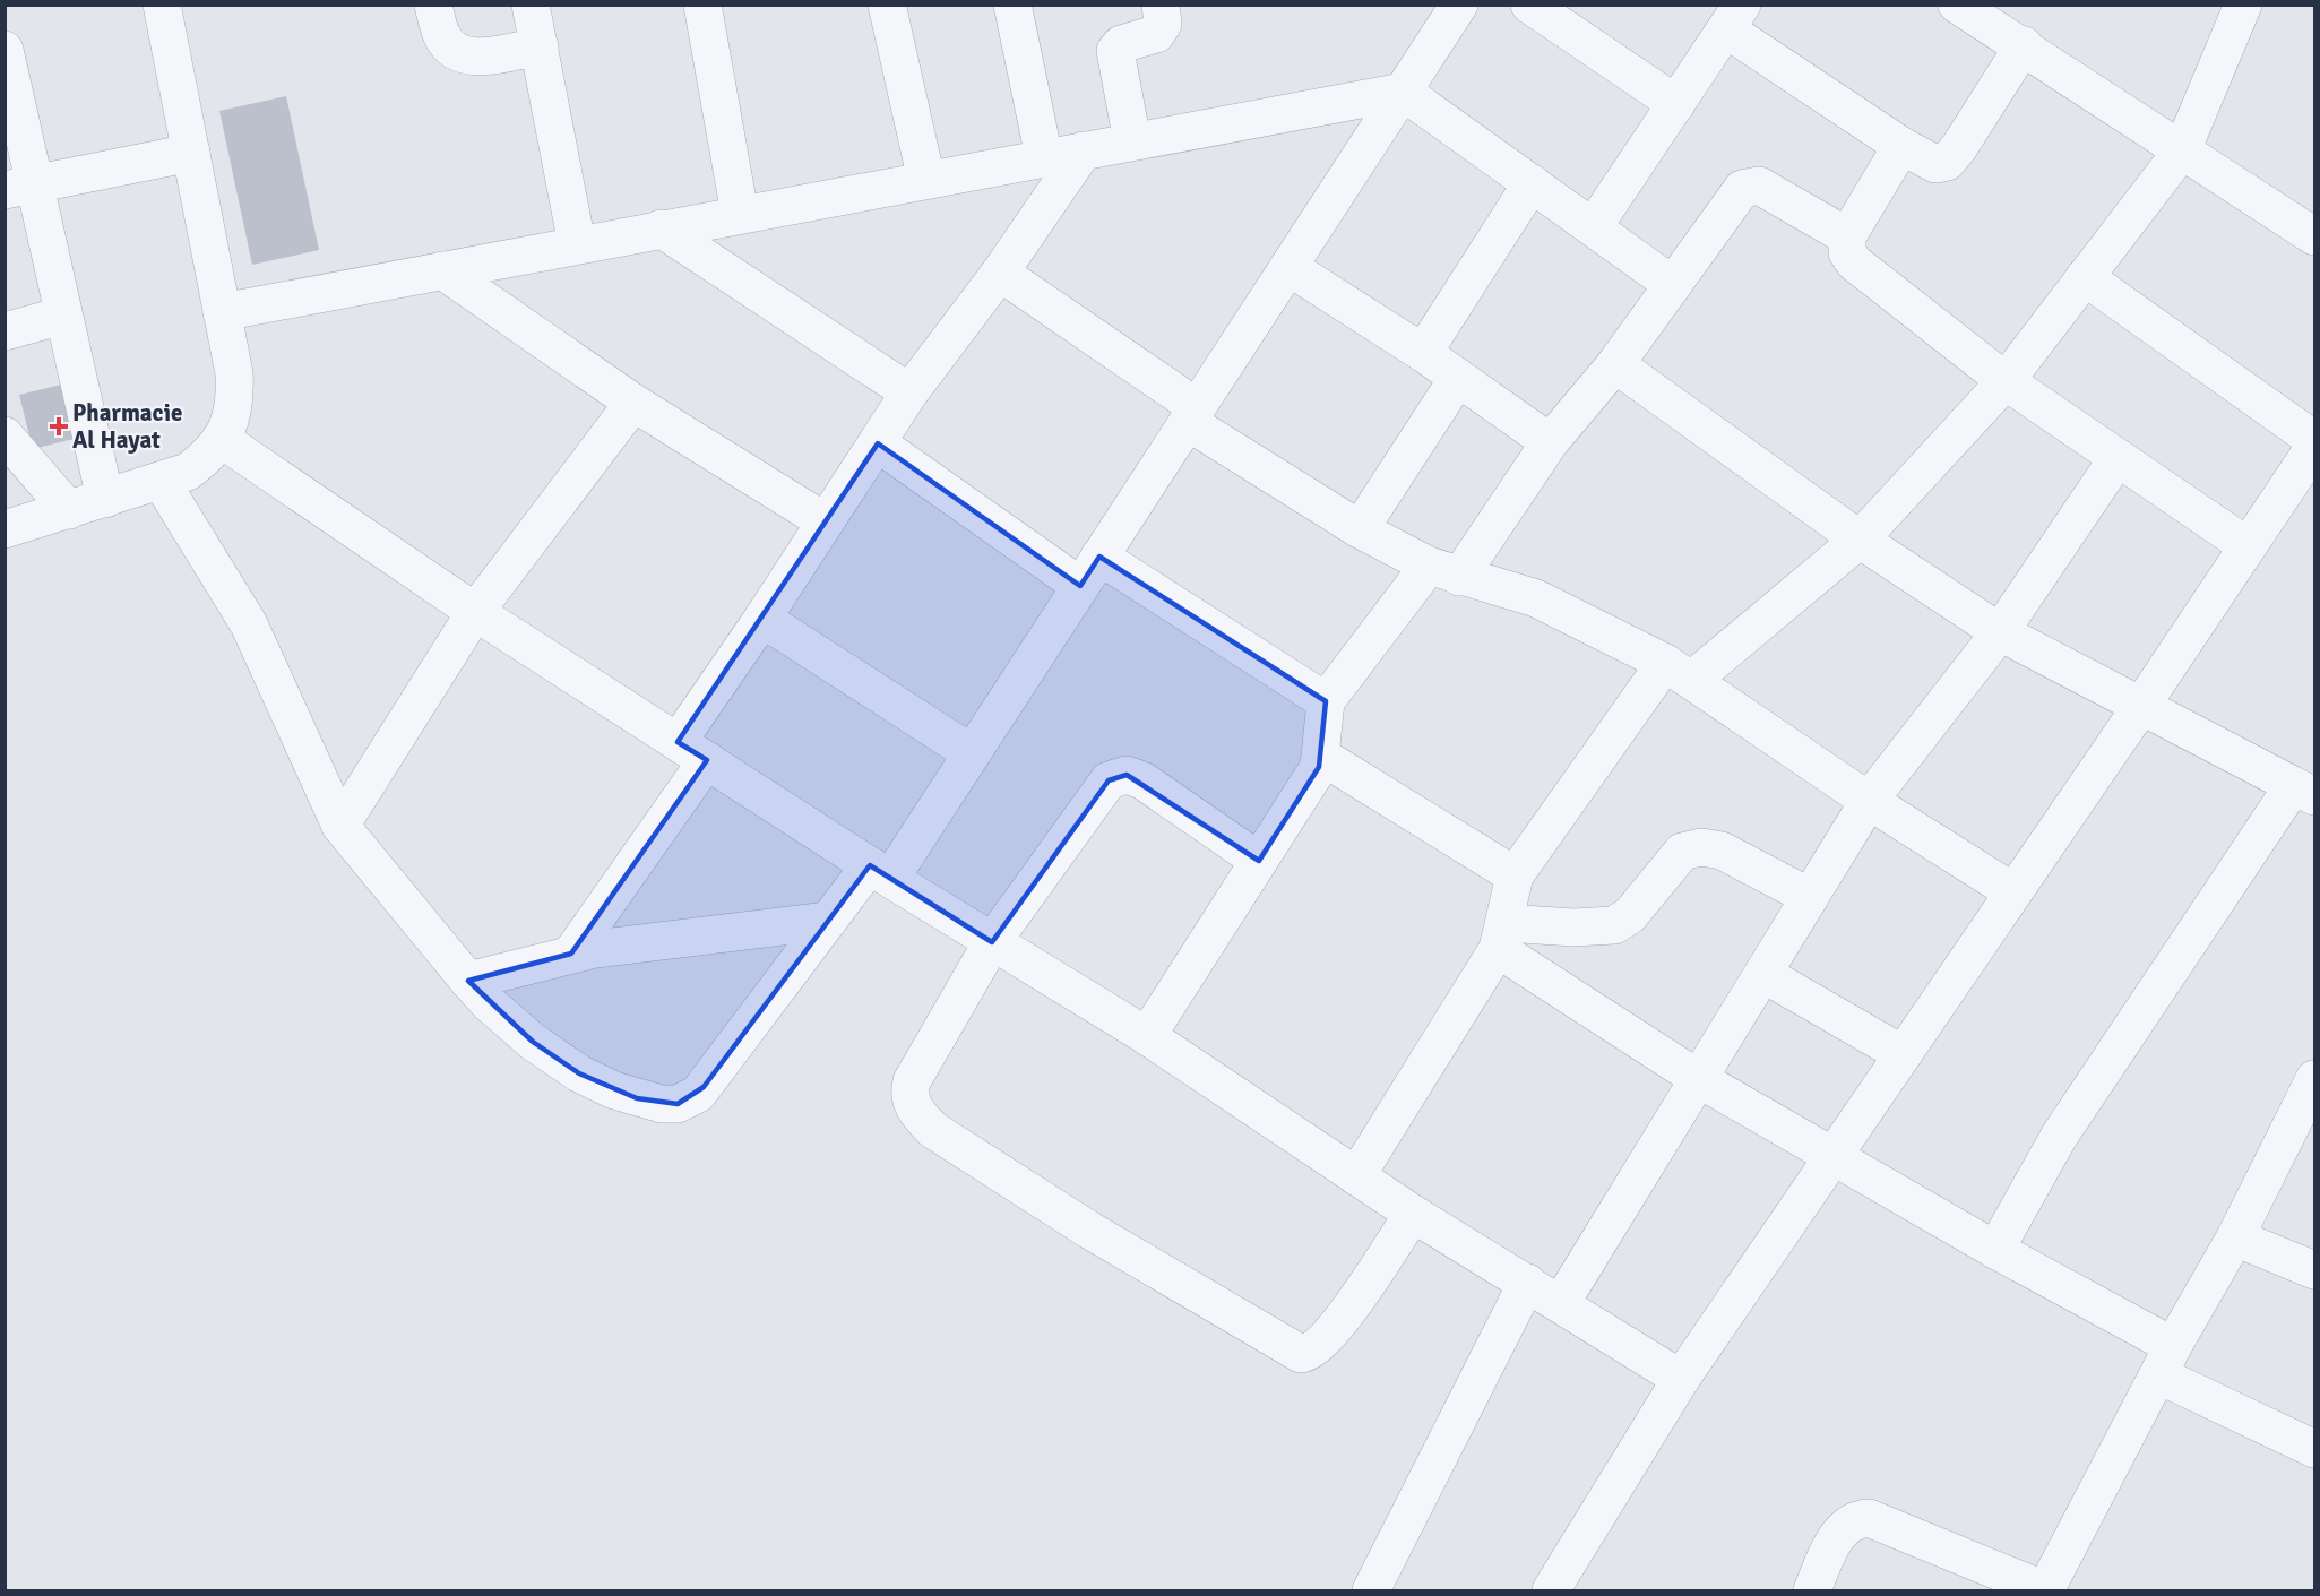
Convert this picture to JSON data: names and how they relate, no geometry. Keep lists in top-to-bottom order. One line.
{"places":{"health":["Pharmacie Al Hayat"]}}
